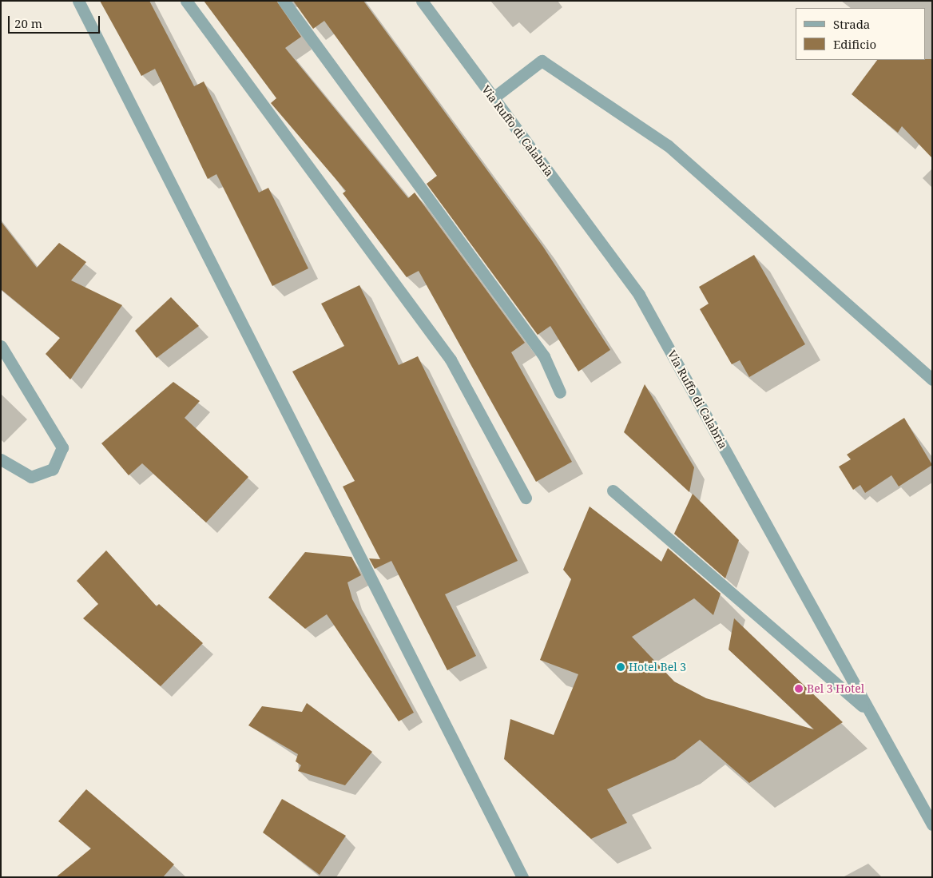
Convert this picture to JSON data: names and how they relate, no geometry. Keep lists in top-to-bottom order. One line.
{"streets":{"street":["Via Ruffo di Calabria"]},"places":["Hotel Bel 3","Bel 3 Hotel"],"legend":["Strada","Edificio"],"scale_bar":"20 m"}
